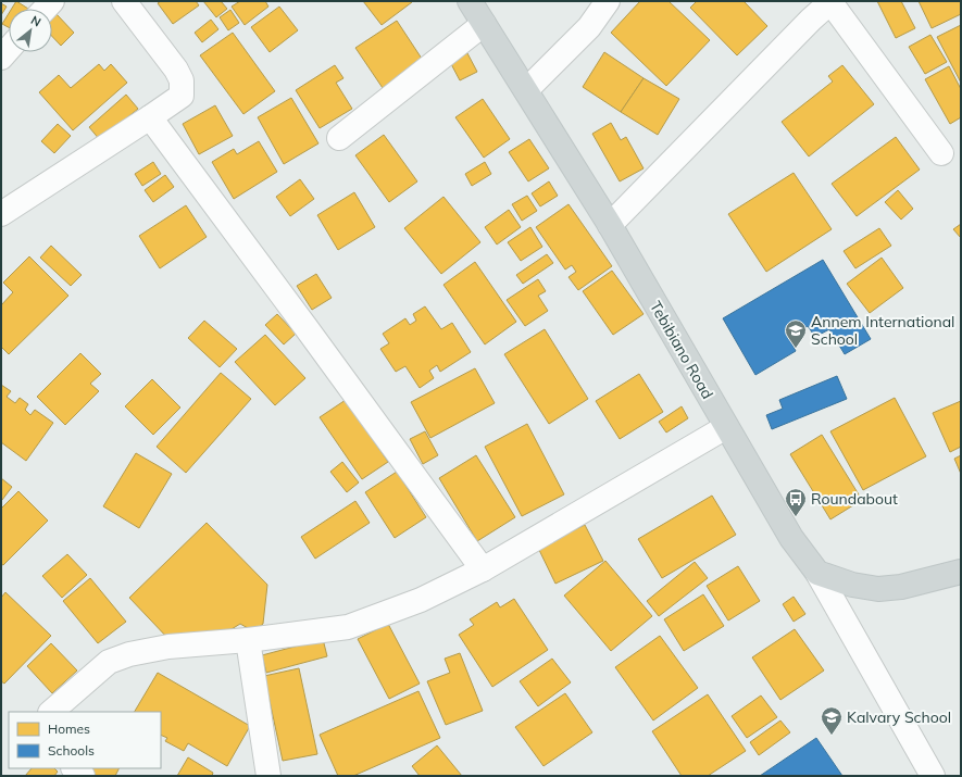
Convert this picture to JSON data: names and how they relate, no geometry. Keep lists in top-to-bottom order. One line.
{"streets":{"main road":["Tebibiano Road"]},"places":{"school or university":["Annem International School","Kalvary School"],"bus stop":["Roundabout"]},"legend":["Homes","Schools"],"north":"top right"}
